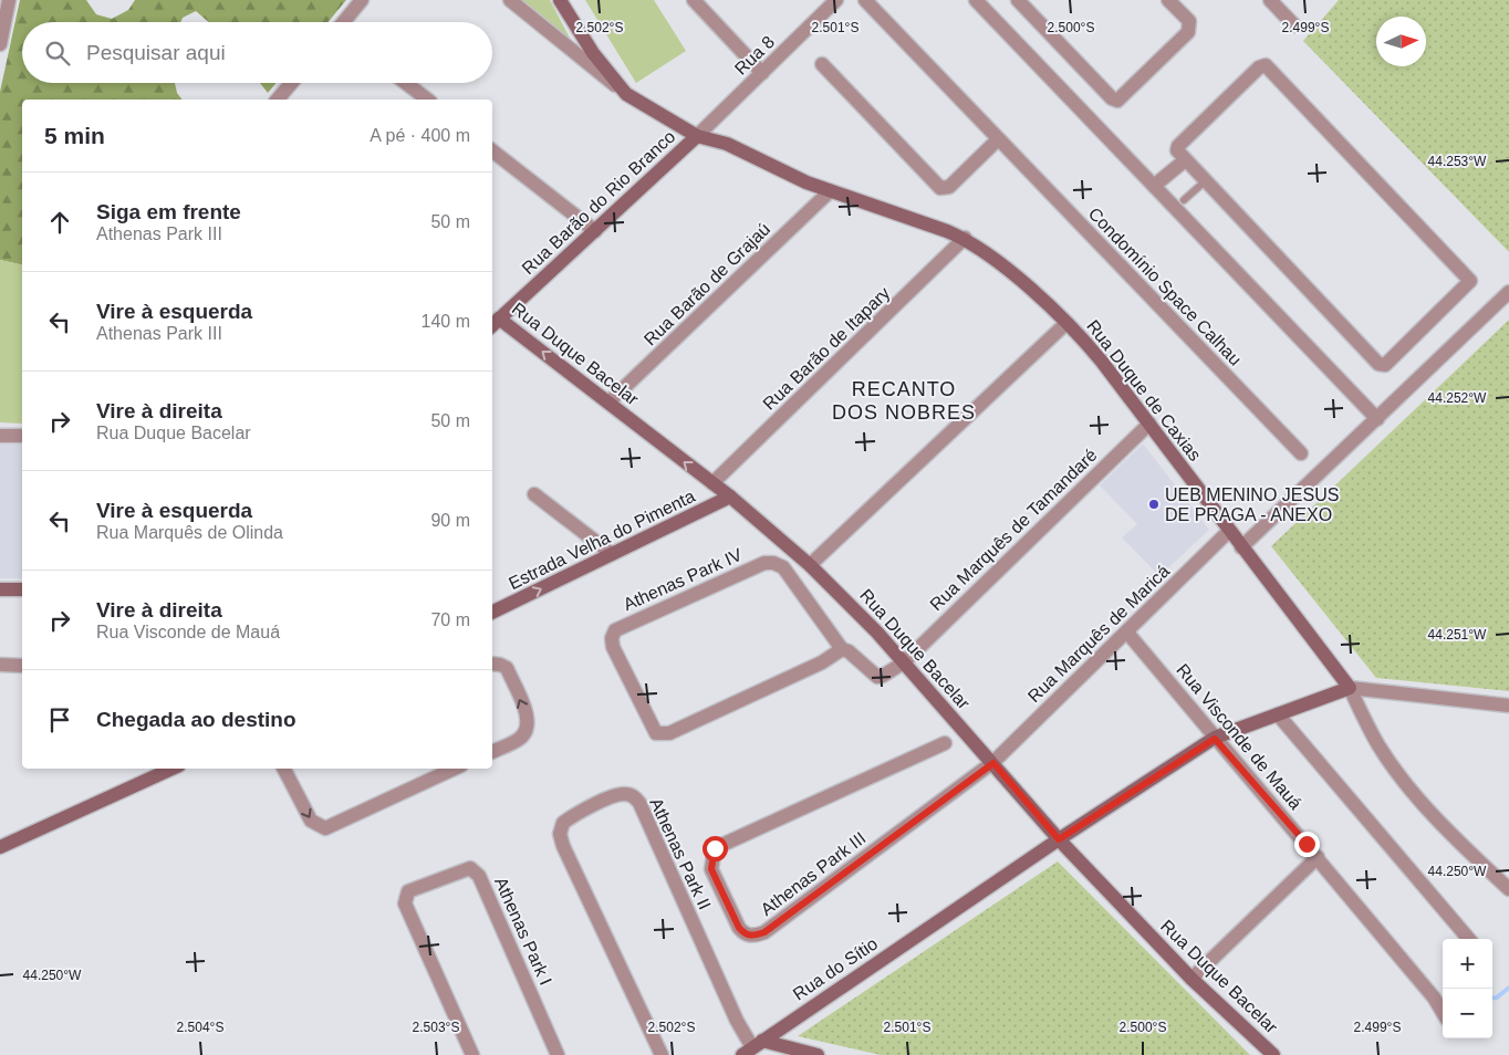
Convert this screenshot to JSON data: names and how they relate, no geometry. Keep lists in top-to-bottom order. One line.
{"streets":{"main road":["Rua Barão do Rio Branco","Rua Duque Bacelar","Rua Duque de Caxias","Estrada Velha do Pimenta","Rua do Sítio"],"street":["Rua 8","Rua Barão de Grajaú","Condomínio Space Calhau","Rua Barão de Itapary","Rua Marquês de Tamandaré","Athenas Park IV","Rua Marquês de Maricá","Rua Visconde de Mauá","Athenas Park II","Athenas Park III","Athenas Park I"]},"crossings":[["Rua 8","Rua Barão do Rio Branco"],["Rua 8","Rua Duque de Caxias"],["Rua Barão do Rio Branco","Rua Duque Bacelar"],["Rua Barão do Rio Branco","Rua Duque de Caxias"],["Rua Barão de Grajaú","Rua Duque Bacelar"],["Rua Barão de Grajaú","Rua Duque de Caxias"],["Rua Barão de Itapary","Rua Duque Bacelar"],["Rua Barão de Itapary","Rua Duque de Caxias"],["Rua Duque Bacelar","Rua Marquês de Tamandaré"],["Rua Duque Bacelar","Estrada Velha do Pimenta"],["Rua Duque Bacelar","Athenas Park IV"],["Rua Duque Bacelar","Rua Marquês de Maricá"],["Rua Duque Bacelar","Athenas Park III"],["Rua Duque Bacelar","Rua do Sítio"],["Rua Duque de Caxias","Rua Marquês de Tamandaré"],["Rua Duque de Caxias","Rua Marquês de Maricá"],["Rua Duque de Caxias","Rua do Sítio"],["Rua Marquês de Tamandaré","Athenas Park IV"],["Rua Marquês de Maricá","Rua Visconde de Mauá"],["Rua Marquês de Maricá","Athenas Park III"],["Rua Visconde de Mauá","Rua do Sítio"],["Athenas Park II","Rua do Sítio"]],"one_way":["Estrada Velha do Pimenta"],"districts":["RECANTO DOS NOBRES"],"places":["UEB MENINO JESUS DE PRAGA - ANEXO"],"north":"right","page":{"search":"Pesquisar aqui","heading":["5 min","A pé · 400 m"],"list":[["Siga em frente","Athenas Park III","50 m"],["Vire à esquerda","Athenas Park III","140 m"],["Vire à direita","Rua Duque Bacelar","50 m"],["Vire à esquerda","Rua Marquês de Olinda","90 m"],["Vire à direita","Rua Visconde de Mauá","70 m"],"Chegada ao destino"],"map_buttons":["+","−"]},"coordinates":["2.502°S","2.501°S","2.500°S","2.499°S","44.253°W","44.252°W","44.251°W","44.250°W","2.504°S","2.503°S"]}
